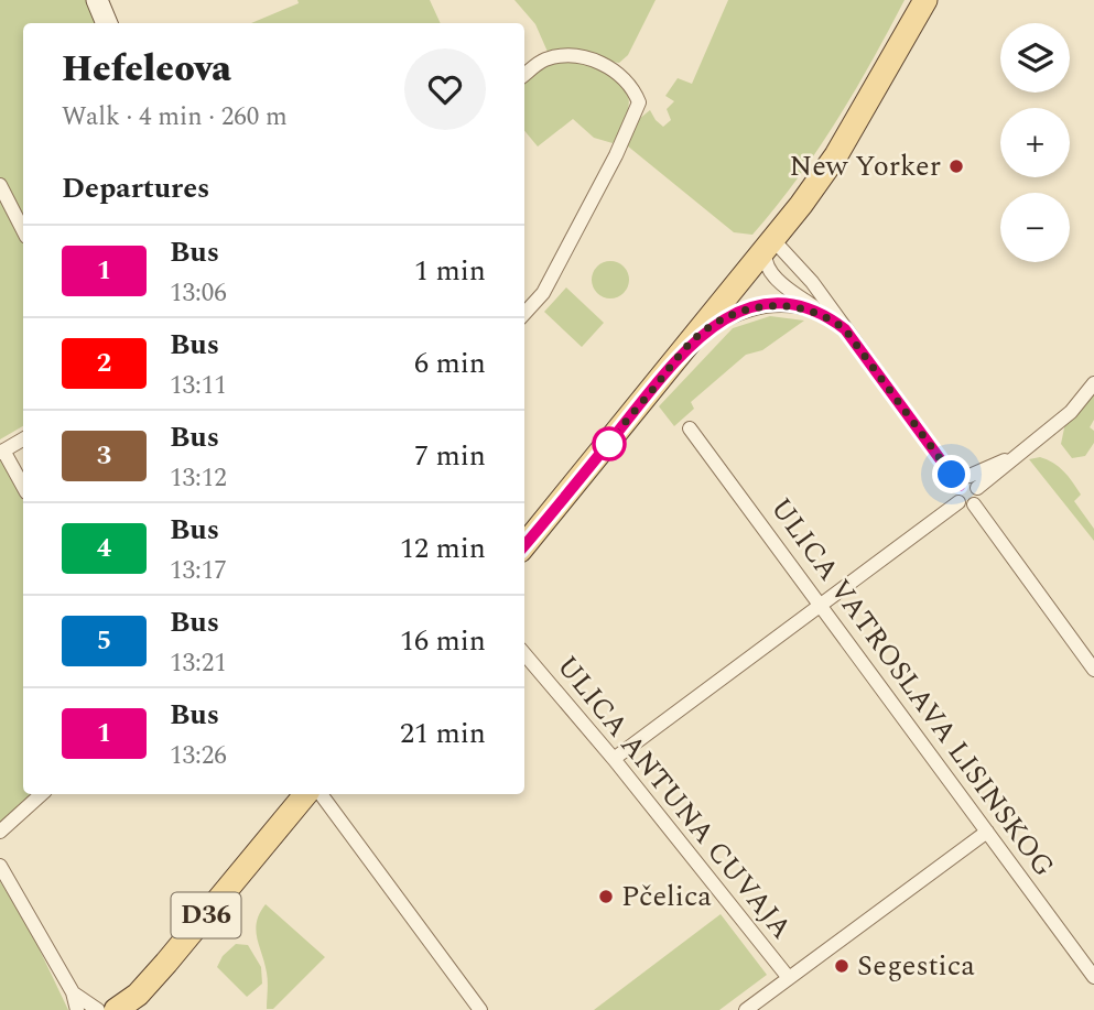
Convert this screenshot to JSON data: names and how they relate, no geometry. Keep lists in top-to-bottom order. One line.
{"streets":{"main road":["D36"],"street":["ULICA VATROSLAVA LISINSKOG","ULICA ANTUNA CUVAJA"]},"places":["New Yorker","Pčelica","Segestica"],"lines":["bus line 1"],"page":{"map_buttons":["+","−"],"heading":[["Hefeleova","Walk · 4 min · 260 m"],"Departures"],"list":[{"mark":"1","name":"Bus","note":"13:06","value":"1 min"},{"mark":"2","name":"Bus","note":"13:11","value":"6 min"},{"mark":"3","name":"Bus","note":"13:12","value":"7 min"},{"mark":"4","name":"Bus","note":"13:17","value":"12 min"},{"mark":"5","name":"Bus","note":"13:21","value":"16 min"},{"mark":"1","name":"Bus","note":"13:26","value":"21 min"}]}}
